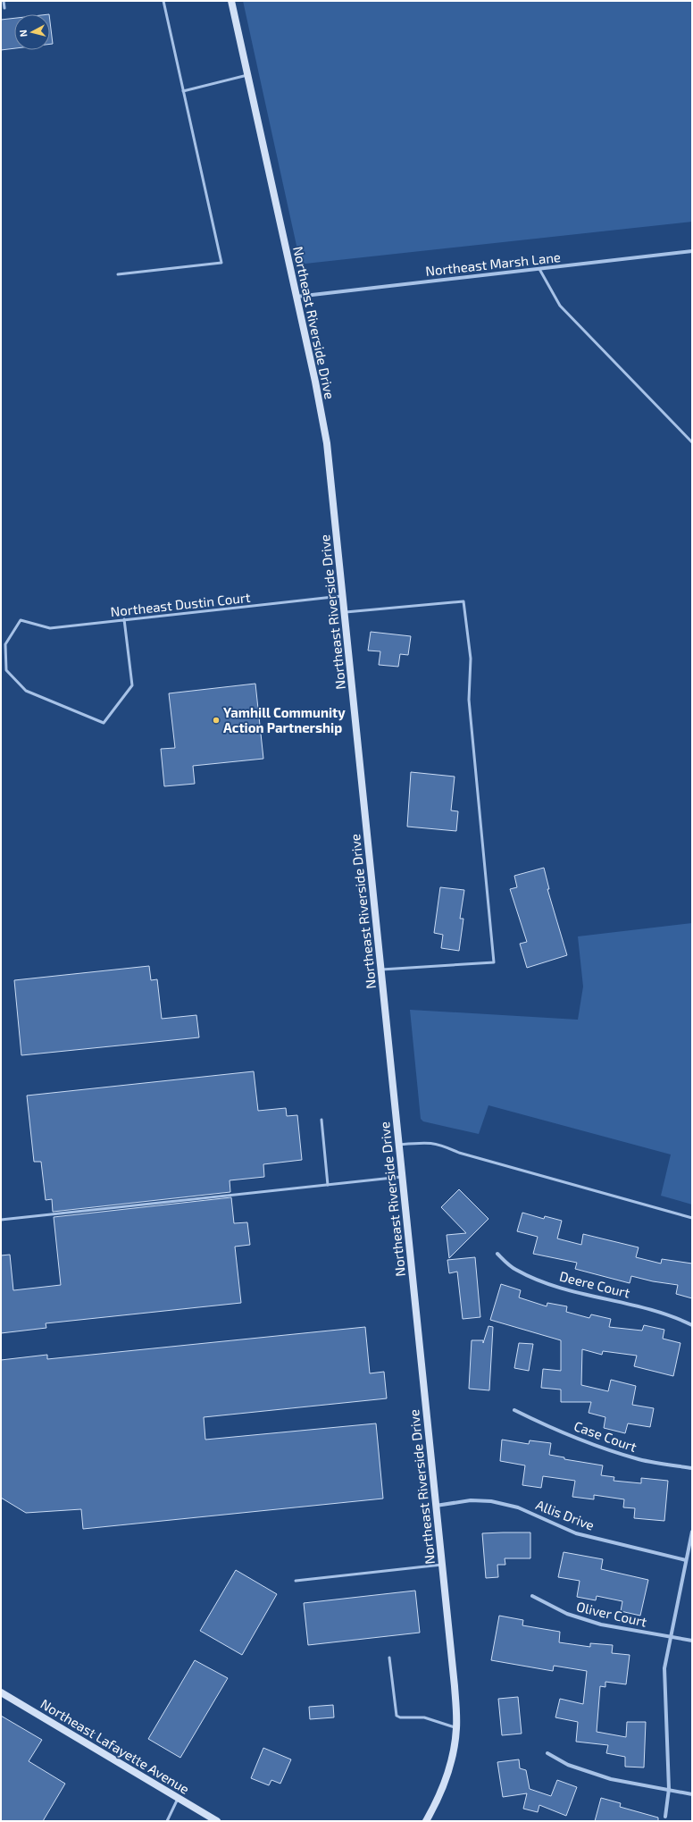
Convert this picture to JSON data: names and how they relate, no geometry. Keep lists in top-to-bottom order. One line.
{"streets":{"street":["Northeast Marsh Lane","Northeast Riverside Drive","Deere Court","Case Court","Allis Drive","Oliver Court","Northeast Lafayette Avenue"],"lane":["Northeast Dustin Court"]},"crossings":[["Northeast Marsh Lane","Northeast Riverside Drive"],["Northeast Riverside Drive","Northeast Dustin Court"],["Northeast Riverside Drive","Allis Drive"]],"places":["Yamhill Community Action Partnership"],"north":"left"}
